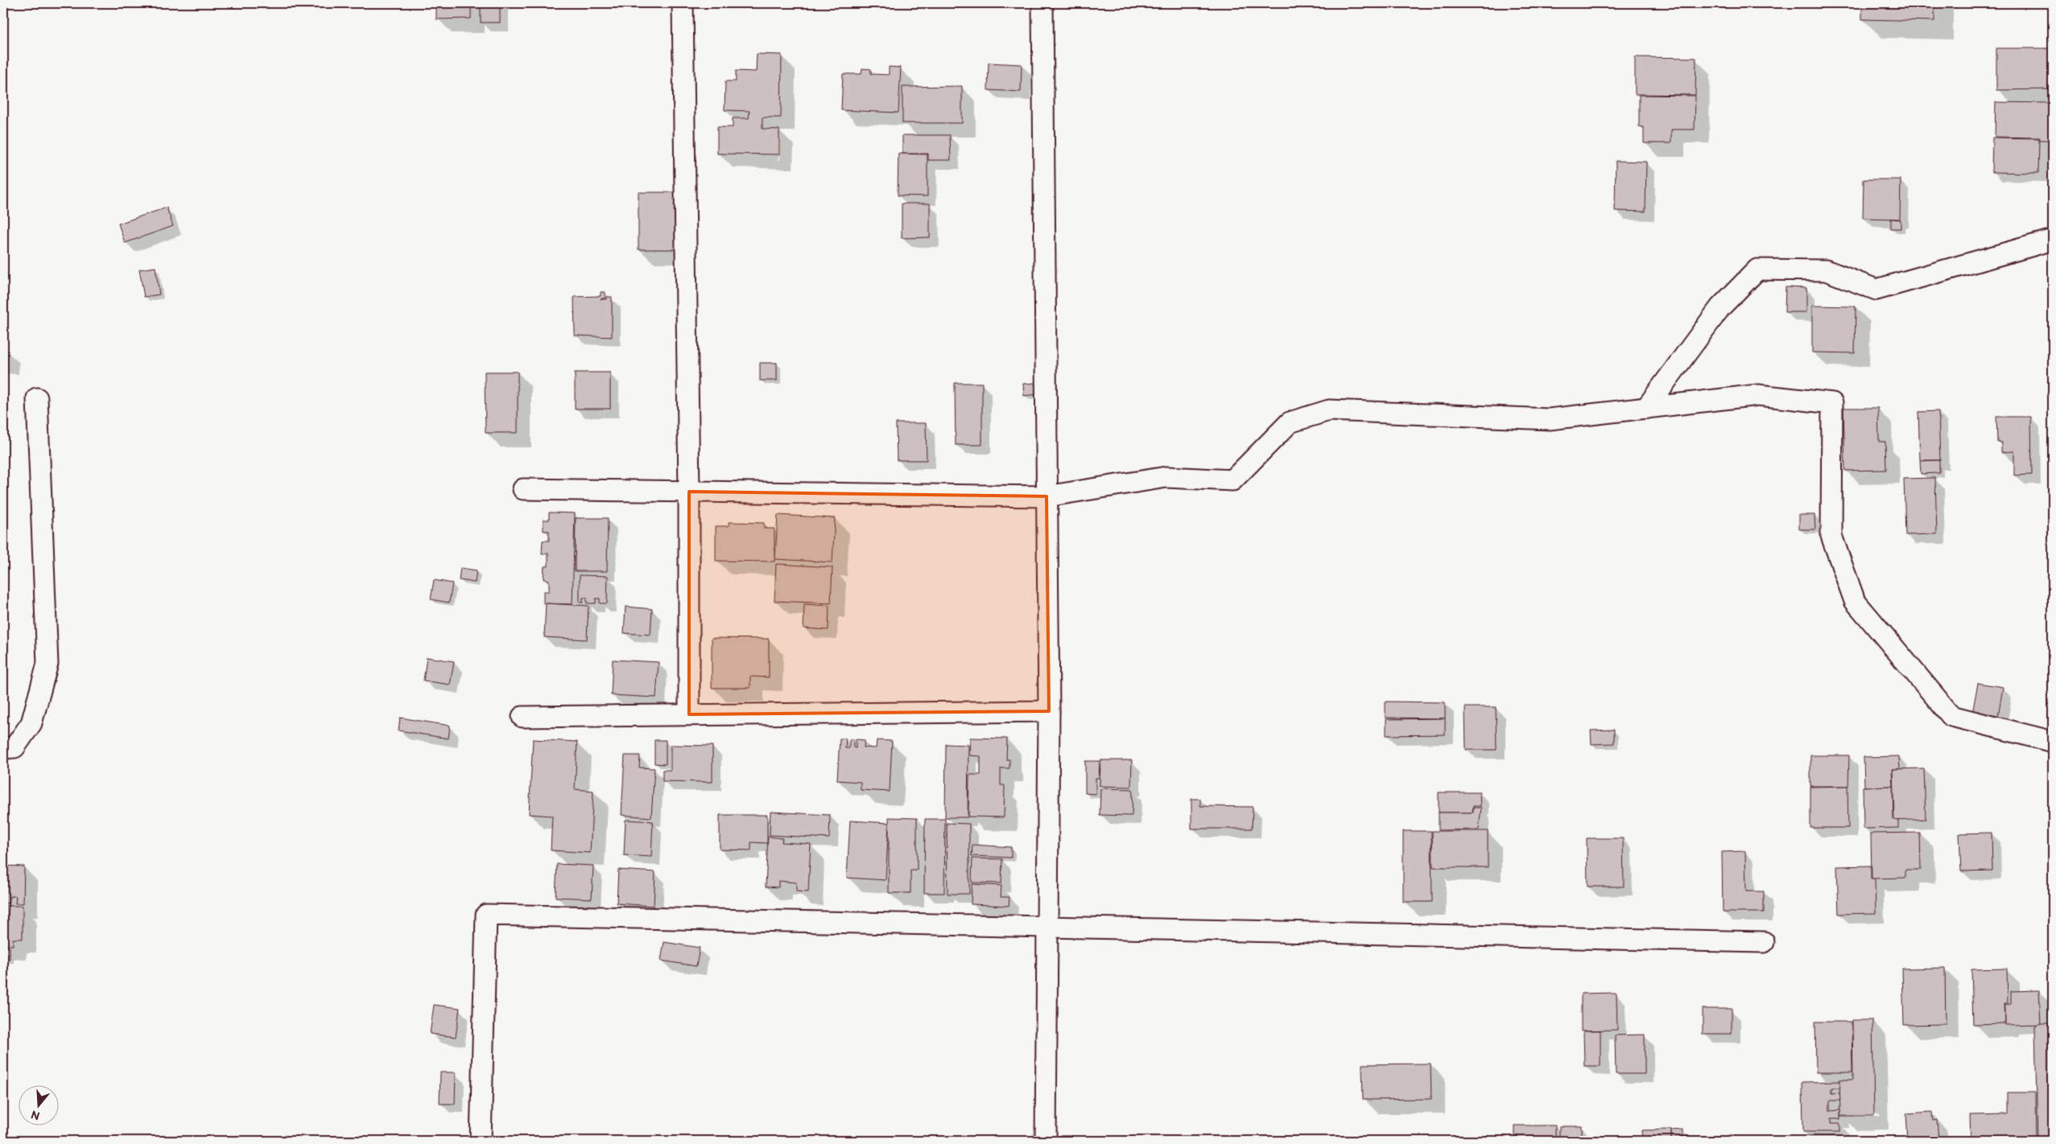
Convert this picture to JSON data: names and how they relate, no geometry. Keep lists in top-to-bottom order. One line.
{"north":"bottom"}
